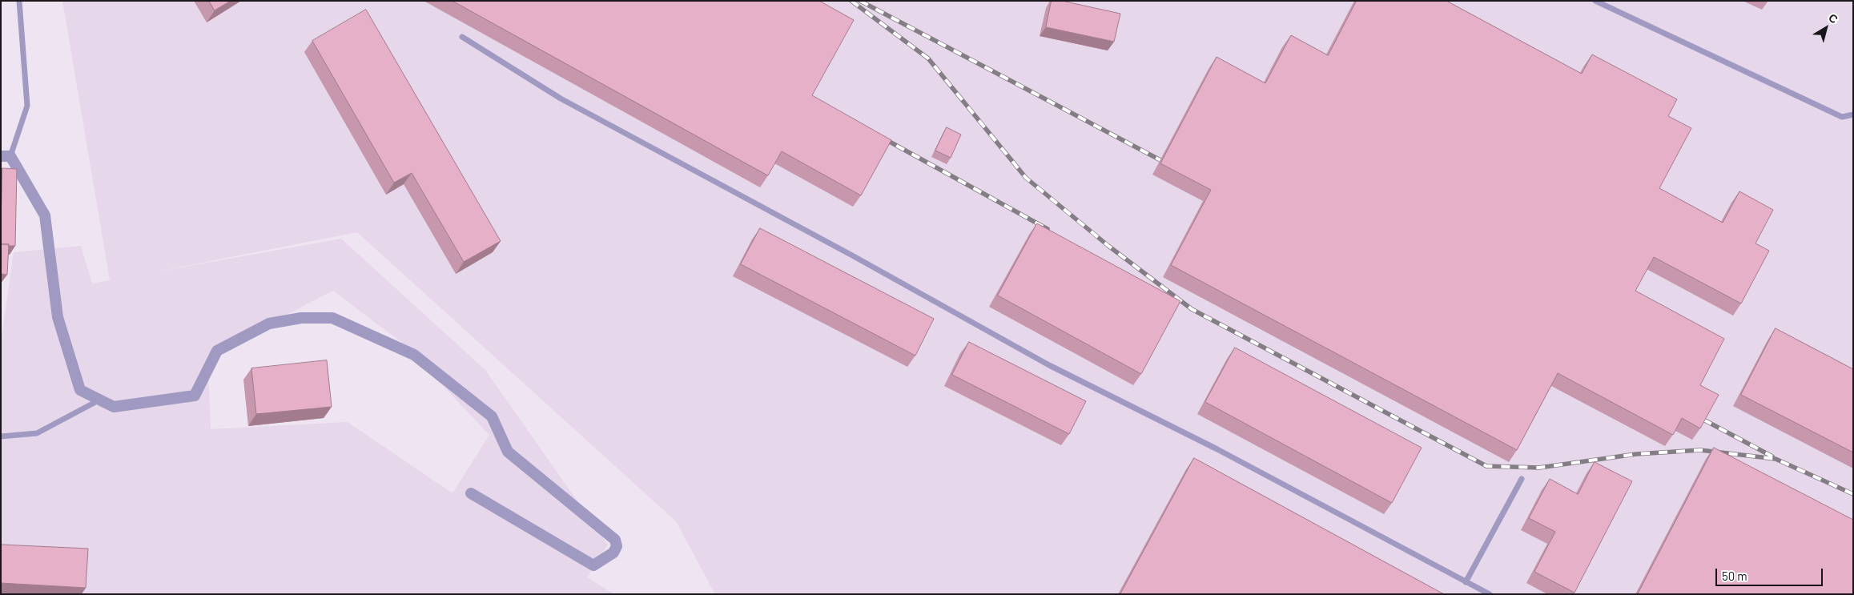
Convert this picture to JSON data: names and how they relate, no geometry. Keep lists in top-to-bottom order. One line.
{"scale_bar":"50 m","north":"top right"}
